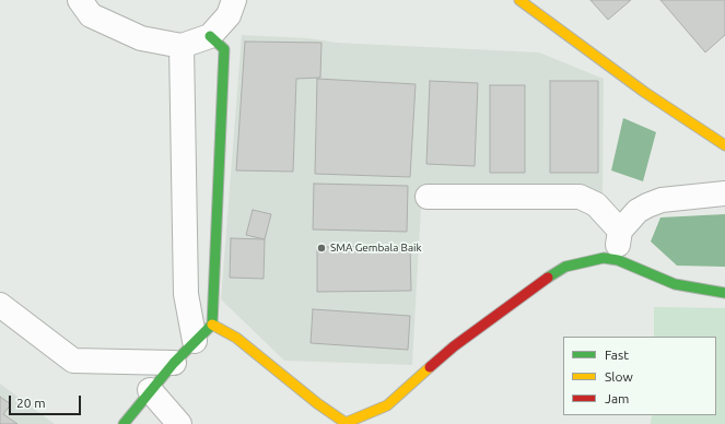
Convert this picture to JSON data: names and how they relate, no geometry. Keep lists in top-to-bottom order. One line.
{"places":["SMA Gembala Baik"],"legend":["Fast","Slow","Jam"],"scale_bar":"20 m"}
